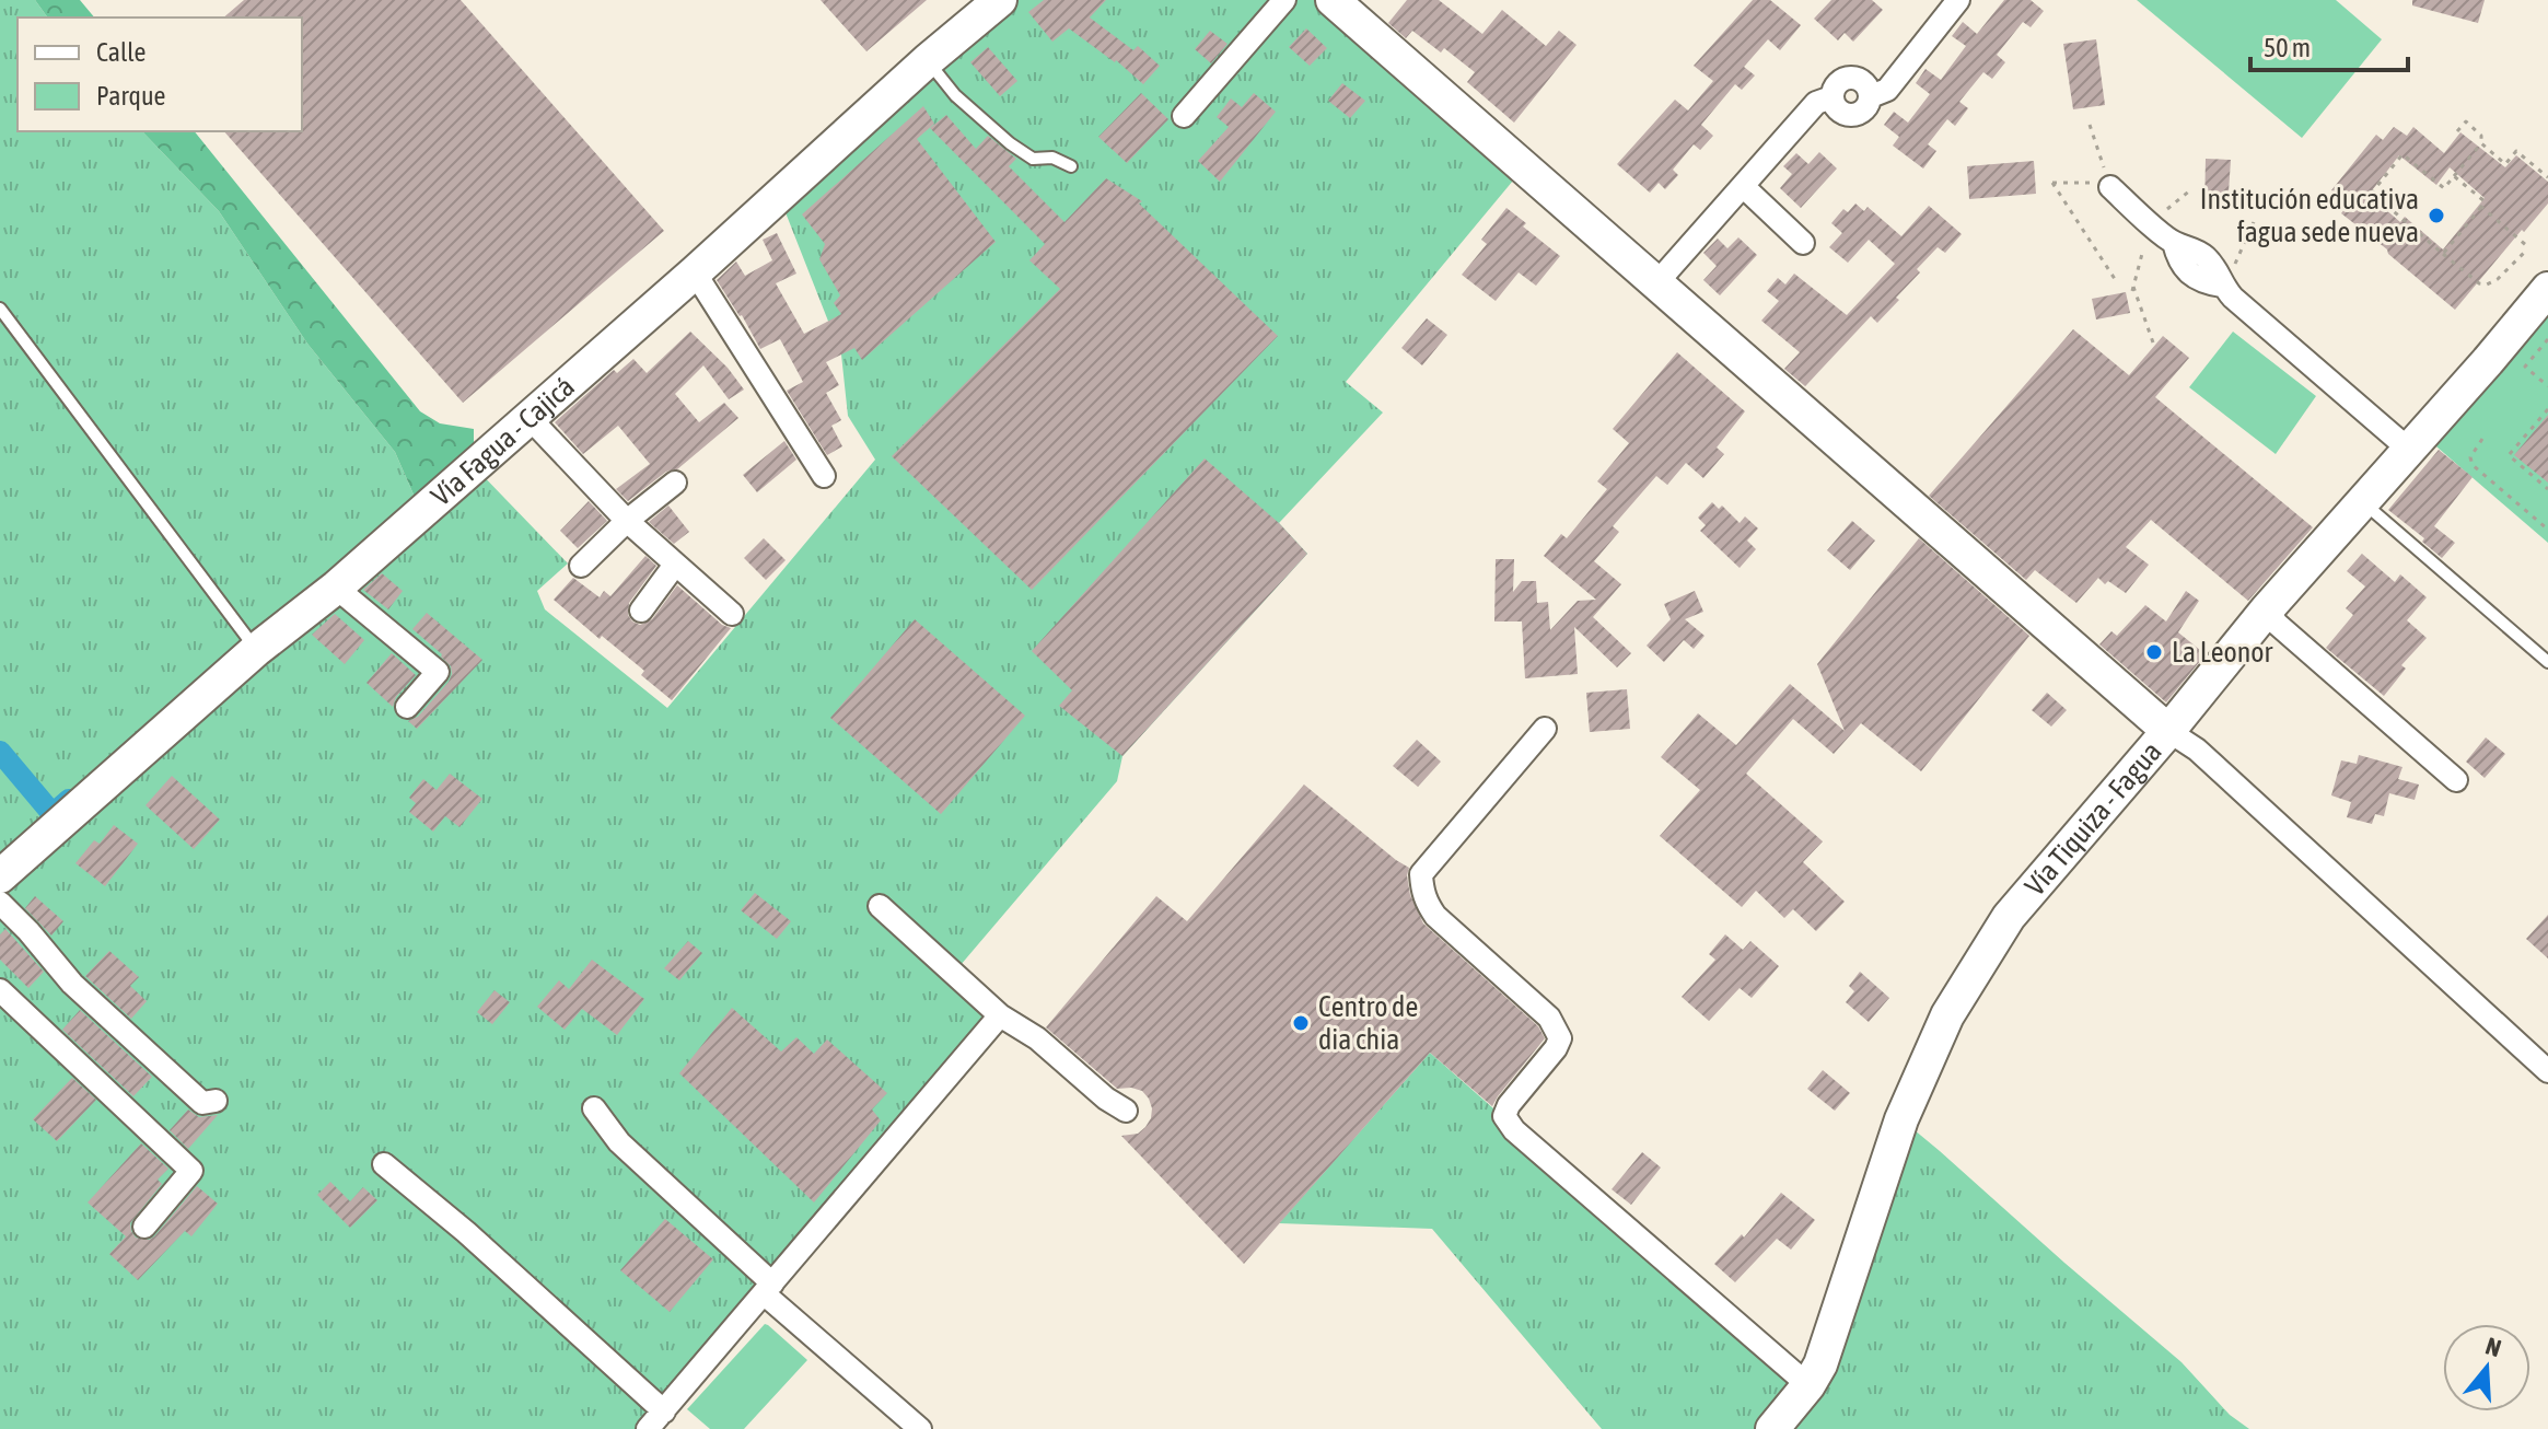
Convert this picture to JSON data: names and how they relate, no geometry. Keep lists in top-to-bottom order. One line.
{"streets":{"street":["Vía Fagua - Cajicá","Vía Tiquiza - Fagua"]},"places":["Institución educativa fagua sede nueva","La Leonor","Centro de dia chia"],"legend":["Calle","Parque"],"scale_bar":"50 m","north":"top"}
